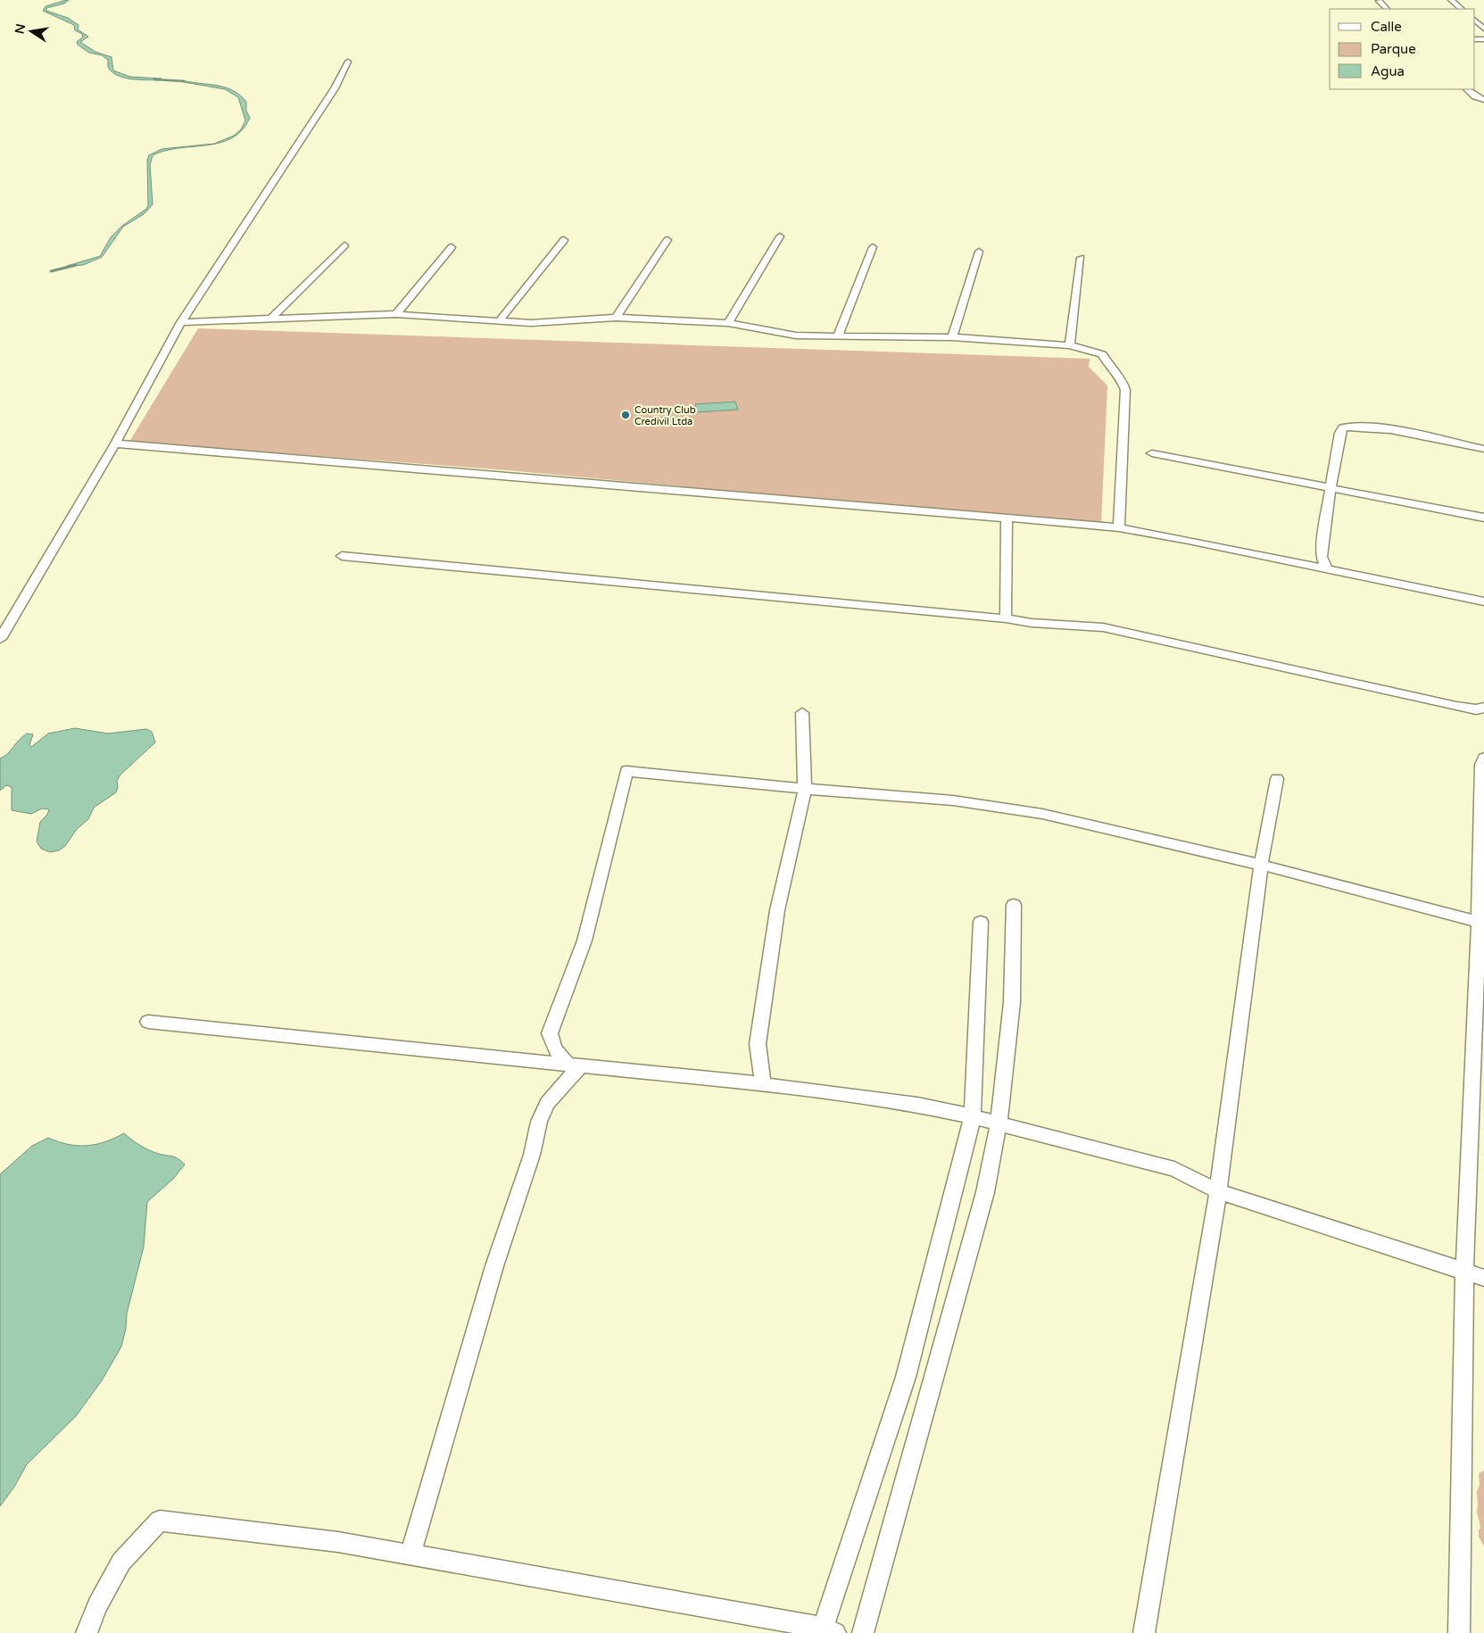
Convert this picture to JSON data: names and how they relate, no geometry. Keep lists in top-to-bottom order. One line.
{"places":["Country Club Credivil Ltda"],"legend":["Calle","Parque","Agua"],"north":"left"}
